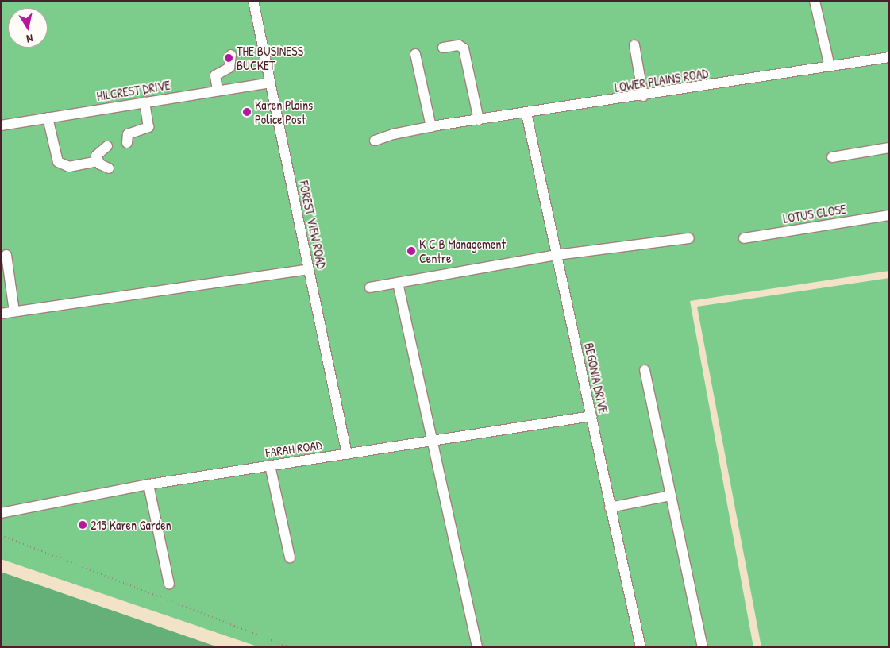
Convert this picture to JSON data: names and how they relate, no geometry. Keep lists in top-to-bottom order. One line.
{"streets":{"street":["LOWER PLAINS ROAD","HILCREST DRIVE","LOTUS CLOSE","FOREST VIEW ROAD","BEGONIA DRIVE","FARAH ROAD"]},"crossings":[["LOWER PLAINS ROAD","BEGONIA DRIVE"],["HILCREST DRIVE","FOREST VIEW ROAD"],["FOREST VIEW ROAD","FARAH ROAD"],["BEGONIA DRIVE","FARAH ROAD"]],"places":["THE BUSINESS BUCKET","Karen Plains Police Post","K C B Management Centre","215 Karen Garden"],"north":"bottom"}
